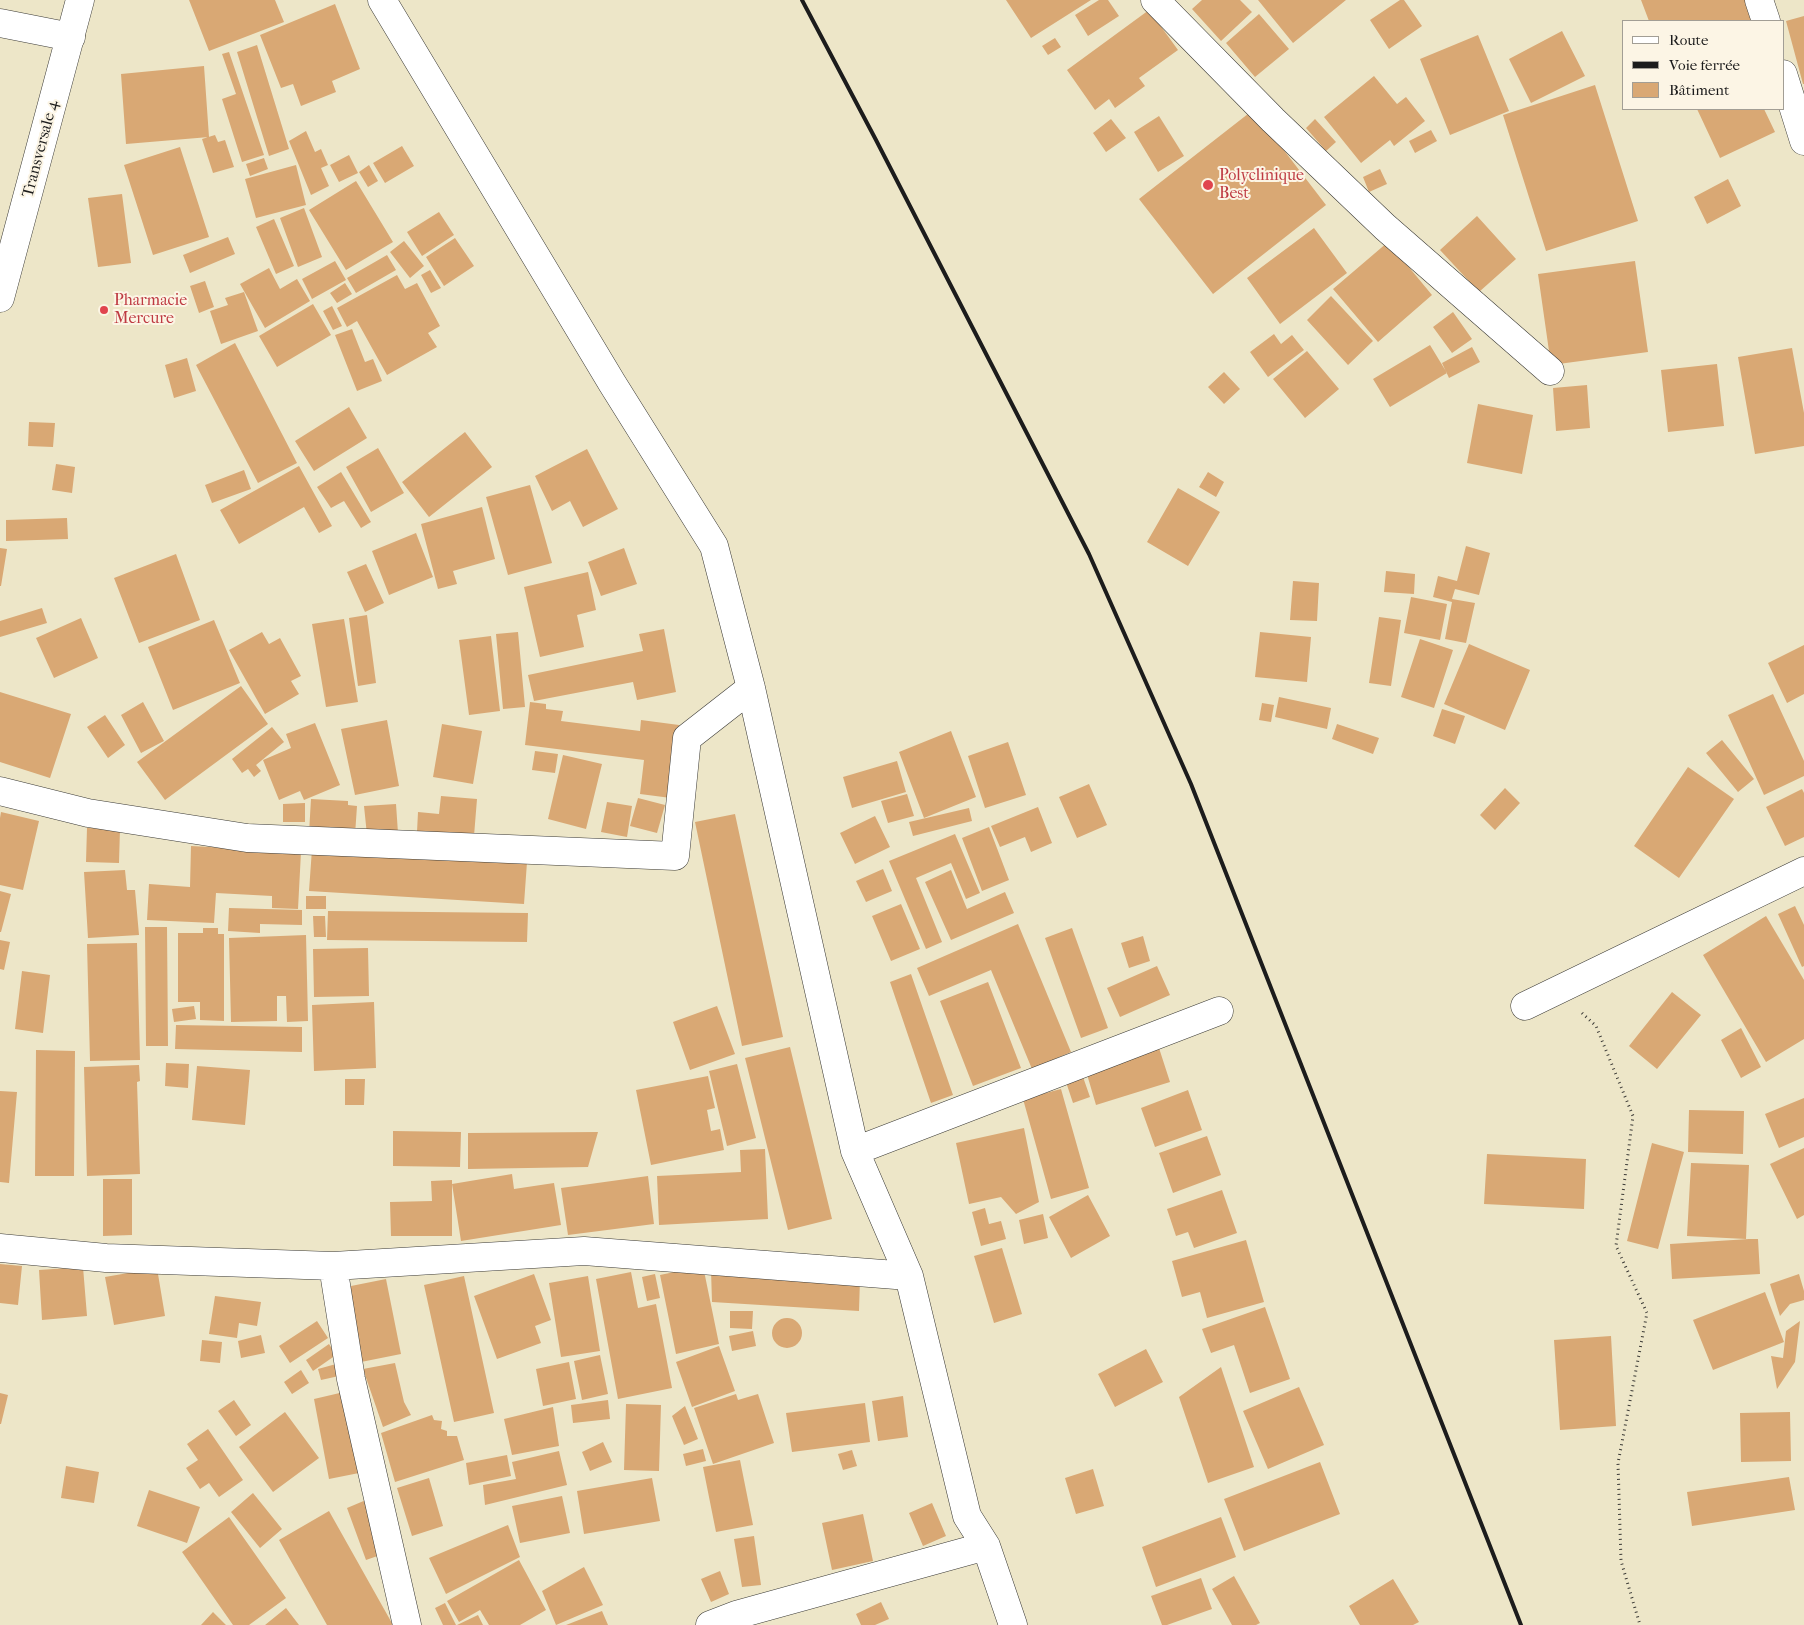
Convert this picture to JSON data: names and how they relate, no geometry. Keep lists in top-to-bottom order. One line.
{"streets":{"street":["Transversale 4"]},"places":["Polyclinique Best","Pharmacie Mercure"],"legend":["Route","Voie ferrée","Bâtiment"]}
